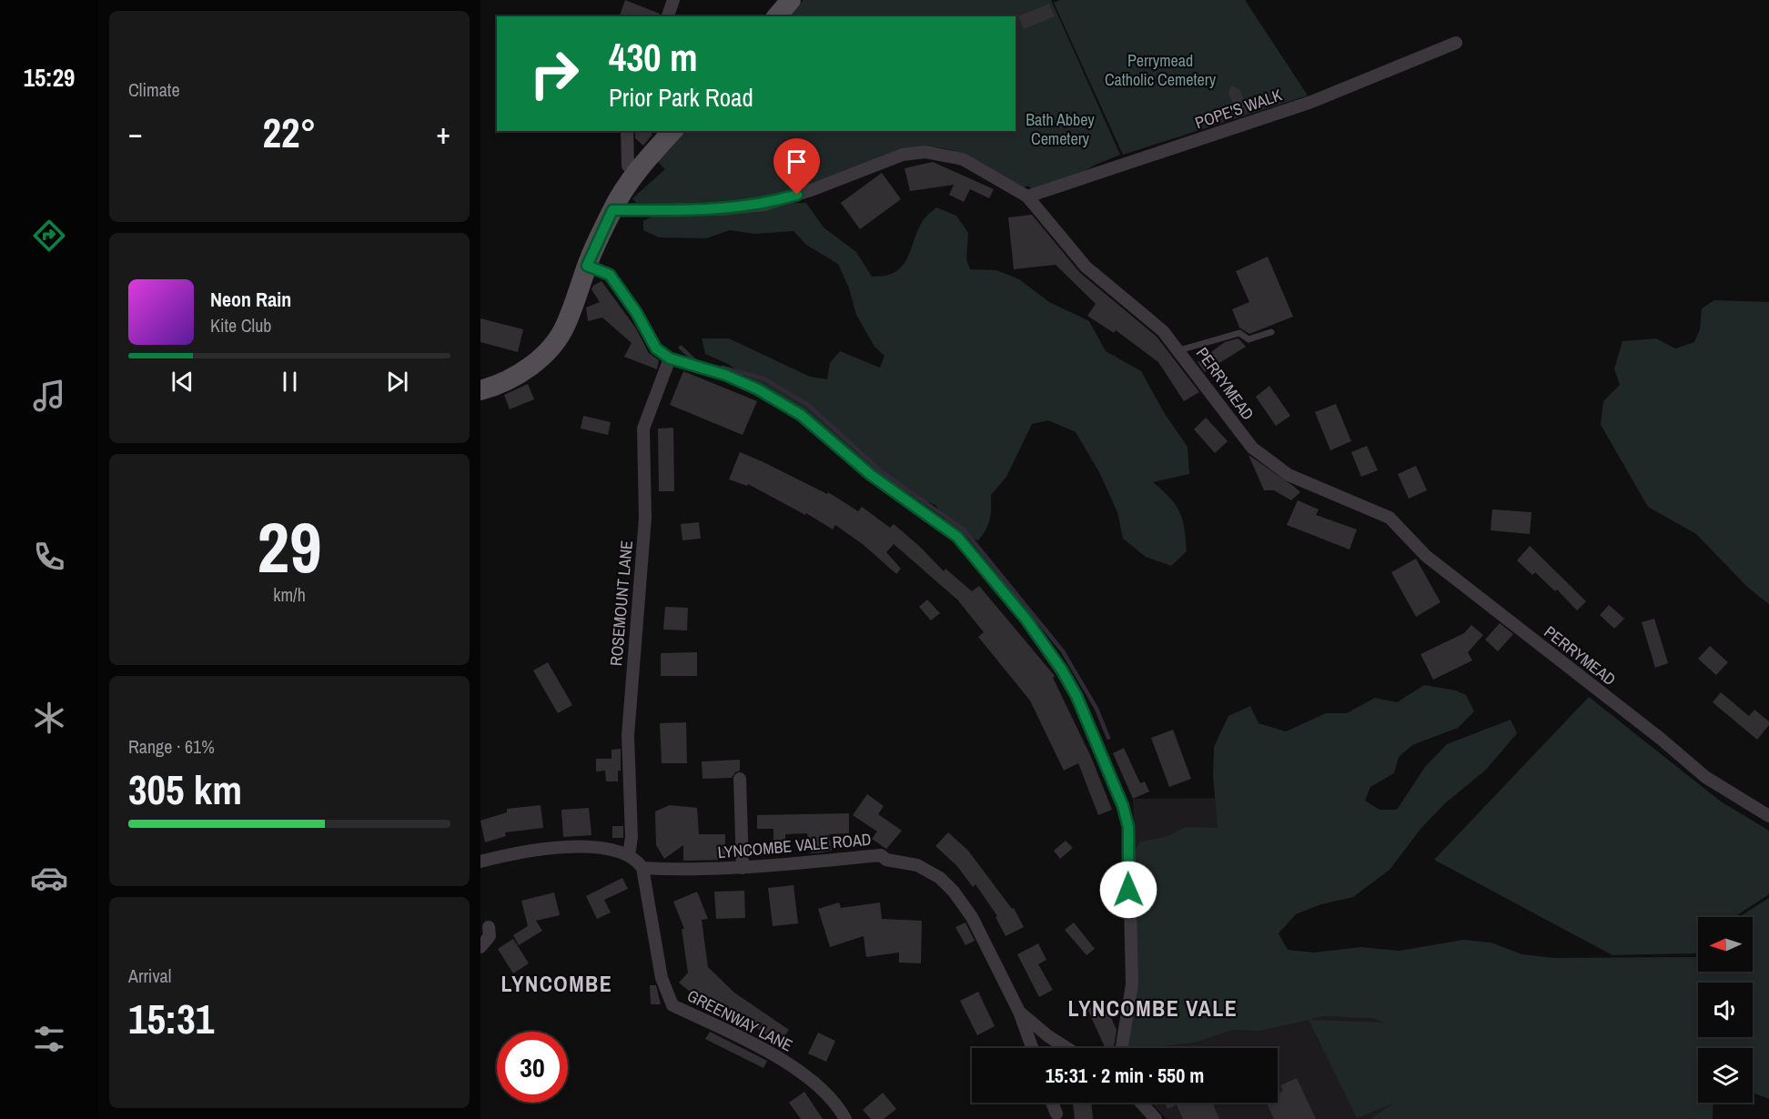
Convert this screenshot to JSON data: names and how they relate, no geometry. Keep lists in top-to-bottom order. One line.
{"streets":{"street":["POPE'S WALK","PERRYMEAD","ROSEMOUNT LANE","LYNCOMBE VALE ROAD","GREENWAY LANE"]},"crossings":[["POPE'S WALK","PERRYMEAD"],["LYNCOMBE VALE ROAD","GREENWAY LANE"]],"districts":["LYNCOMBE","LYNCOMBE VALE"],"parks":["Perrymead Catholic Cemetery","Bath Abbey Cemetery"],"north":"left","page":{"tabs":"15:29","tile":["Climate",["29","km/h"],["Range · 61%","305 km"],["Arrival","15:31"]],"turn":["430 m","Prior Park Road"],"heat":["−","22°","+"],"song":["Neon Rain","Kite Club"],"limit":"30","trip":"15:31 · 2 min · 550 m"}}
